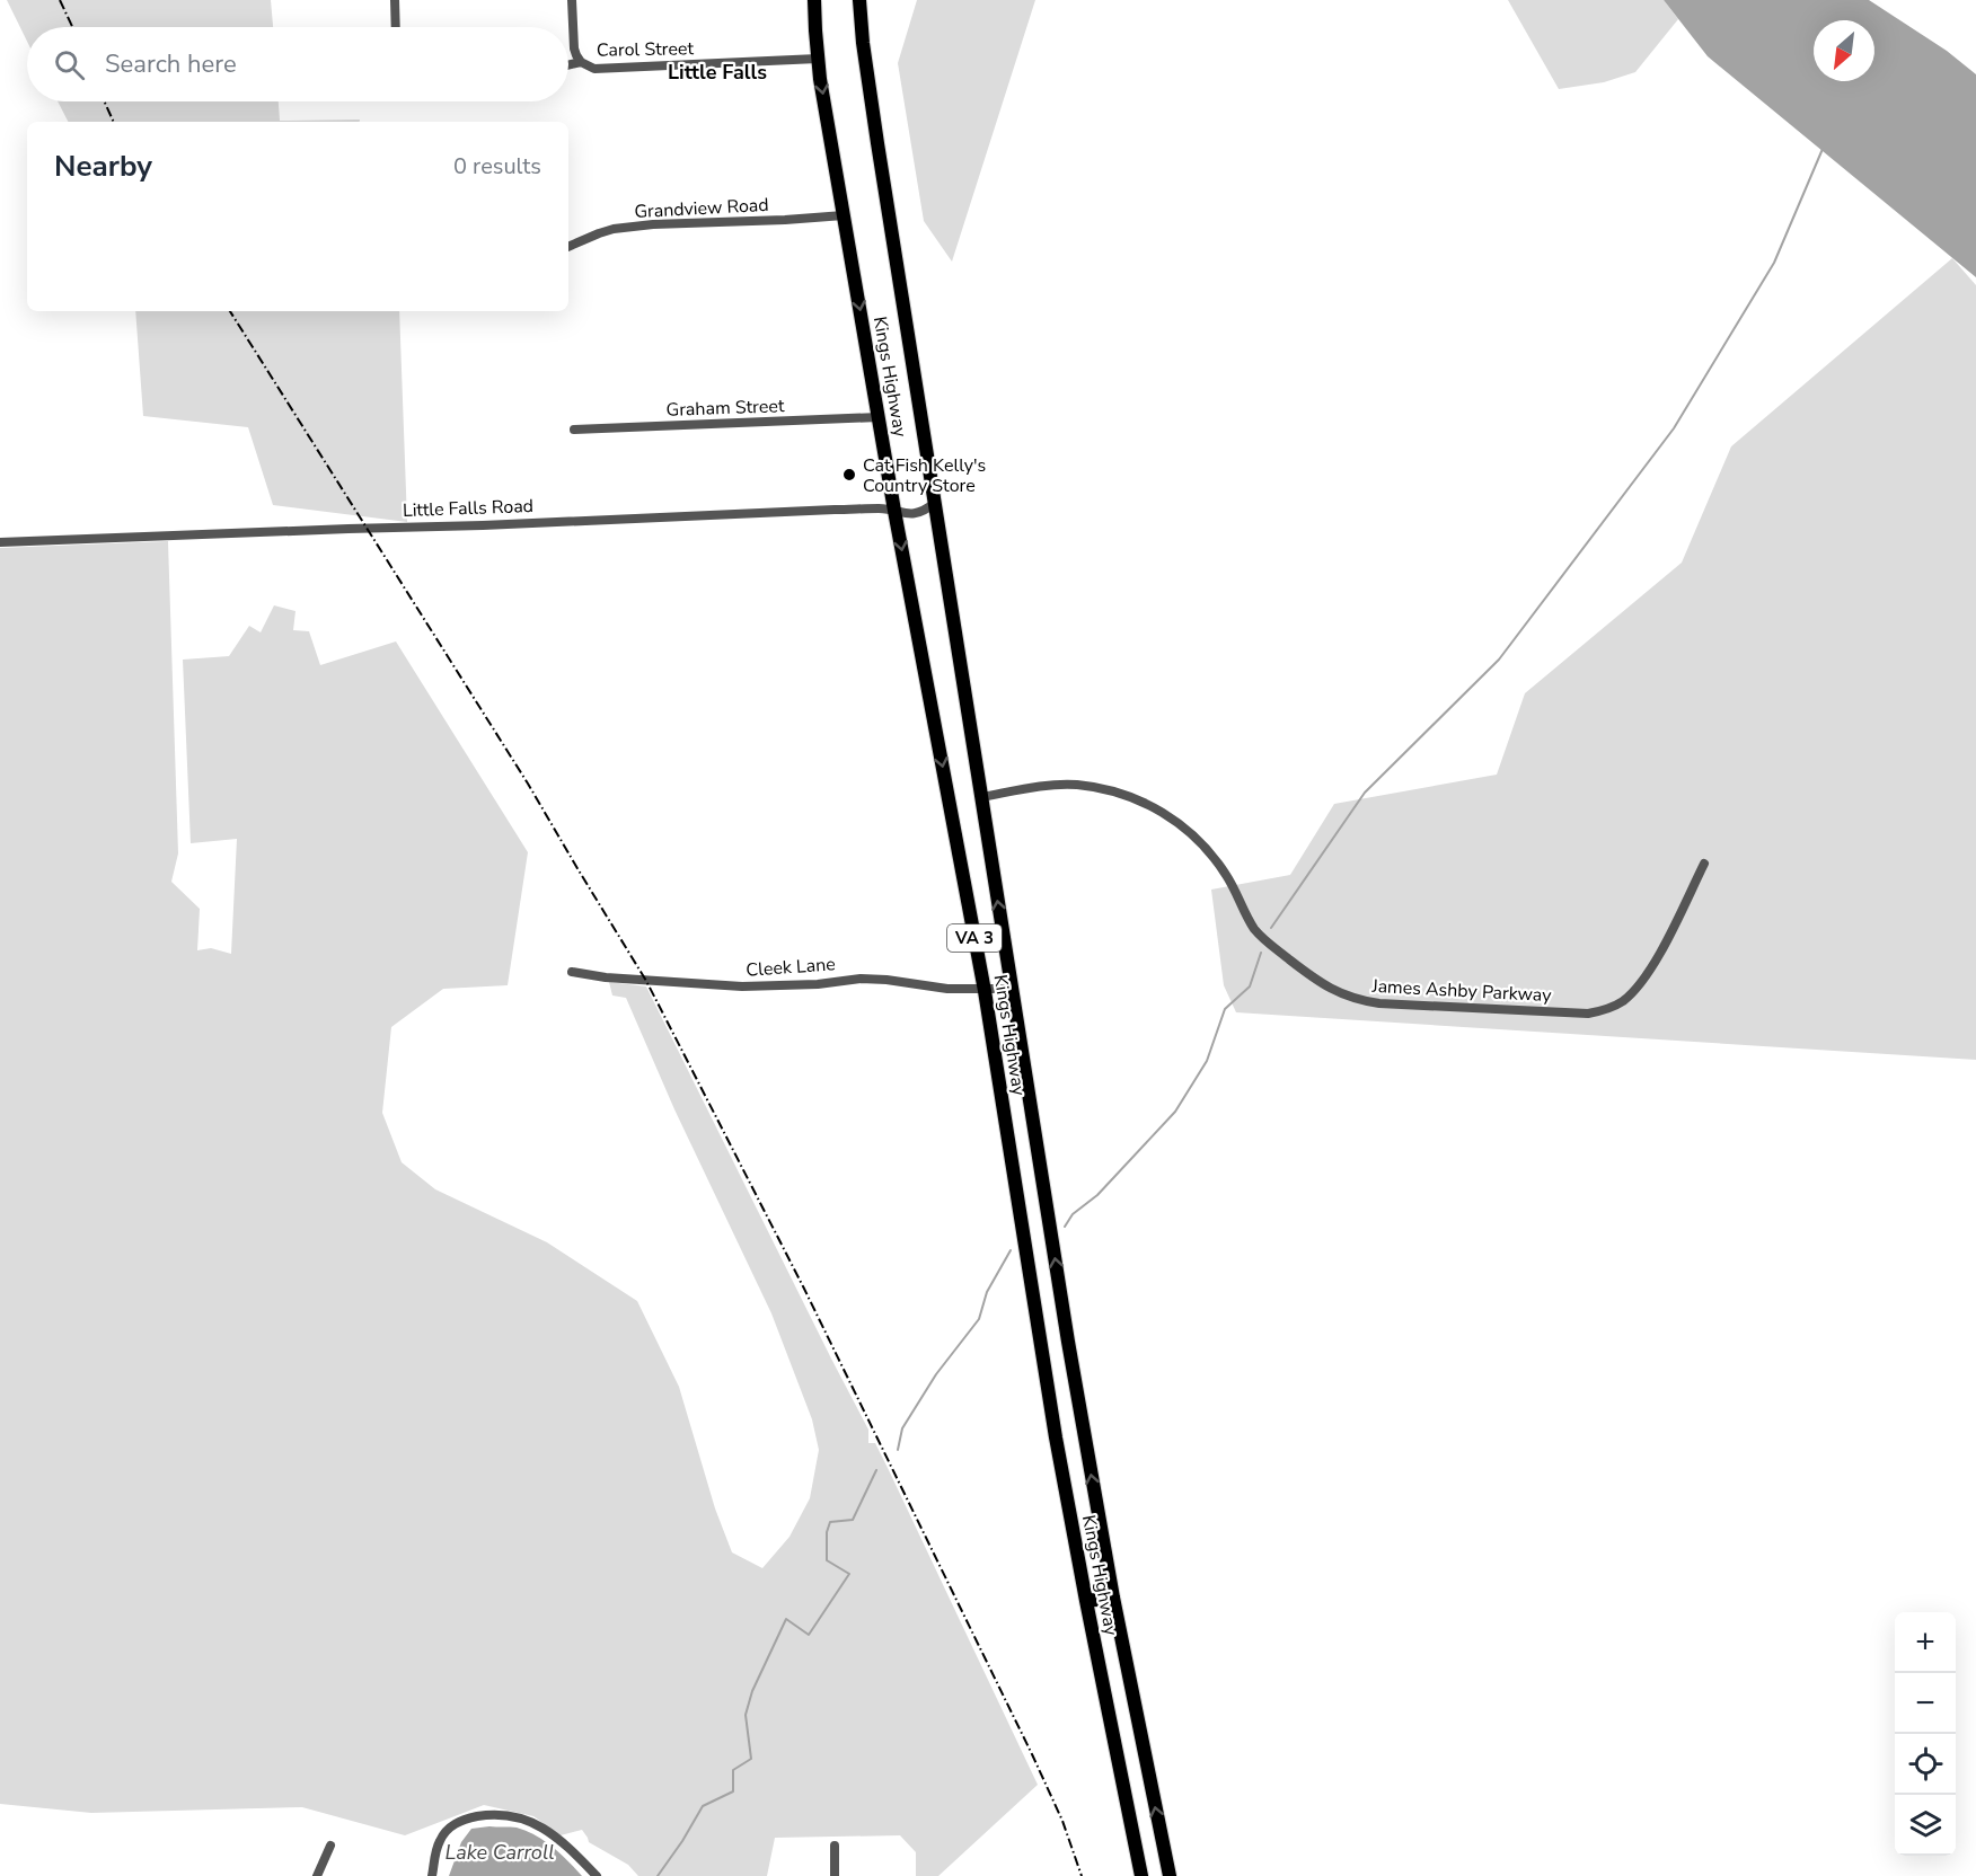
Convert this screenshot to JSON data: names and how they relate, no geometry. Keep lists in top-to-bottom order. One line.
{"streets":{"highway":["Kings Highway","VA 3"],"street":["Carol Street","Grandview Road","Graham Street","Little Falls Road","Cleek Lane","James Ashby Parkway"]},"crossings":[["Carol Street","Kings Highway"],["Grandview Road","Kings Highway"],["Kings Highway","Graham Street"],["Kings Highway","Little Falls Road"],["Kings Highway","Cleek Lane"],["Kings Highway","James Ashby Parkway"]],"districts":["Little Falls"],"water":["Lake Carroll"],"places":["Cat Fish Kelly's Country Store"],"north":"bottom left","page":{"search":"Search here","heading":["Nearby","0 results"],"map_buttons":["+","−"]}}
